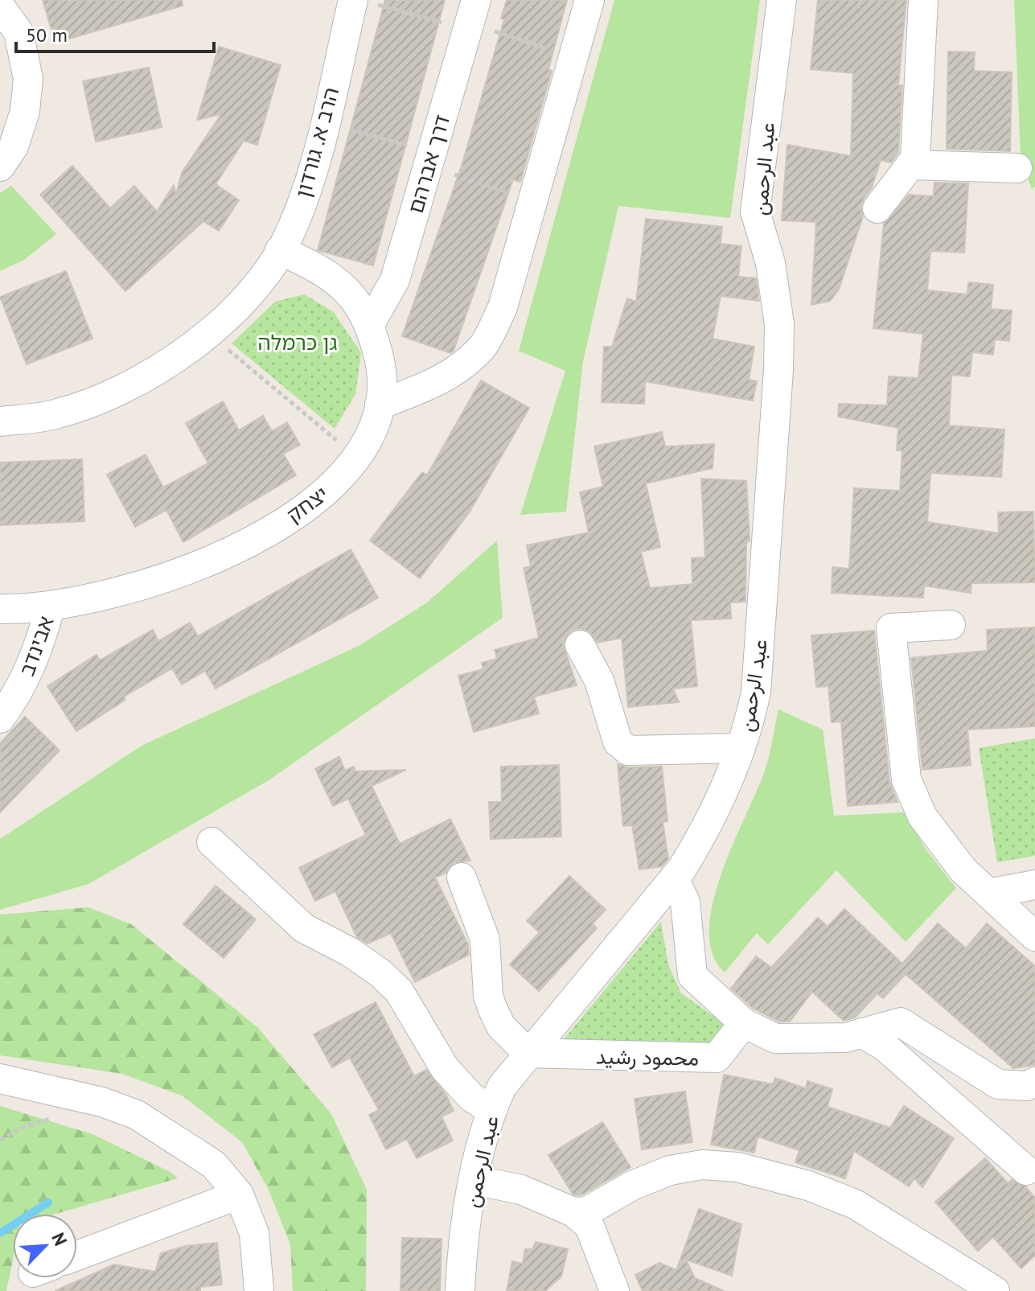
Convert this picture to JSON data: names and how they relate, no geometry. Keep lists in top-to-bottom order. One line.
{"streets":{"street":["הרב א. גורדון","דרך אברהם","عبد الرحمن","יצחק","אבינדב","محمود رشيد"]},"crossings":[["הרב א. גורדון","יצחק"],["דרך אברהם","יצחק"],["عبد الرحمن","محمود رشيد"],["יצחק","אבינדב"]],"parks":["גן כרמלה"],"scale_bar":"50 m","north":"top right"}
